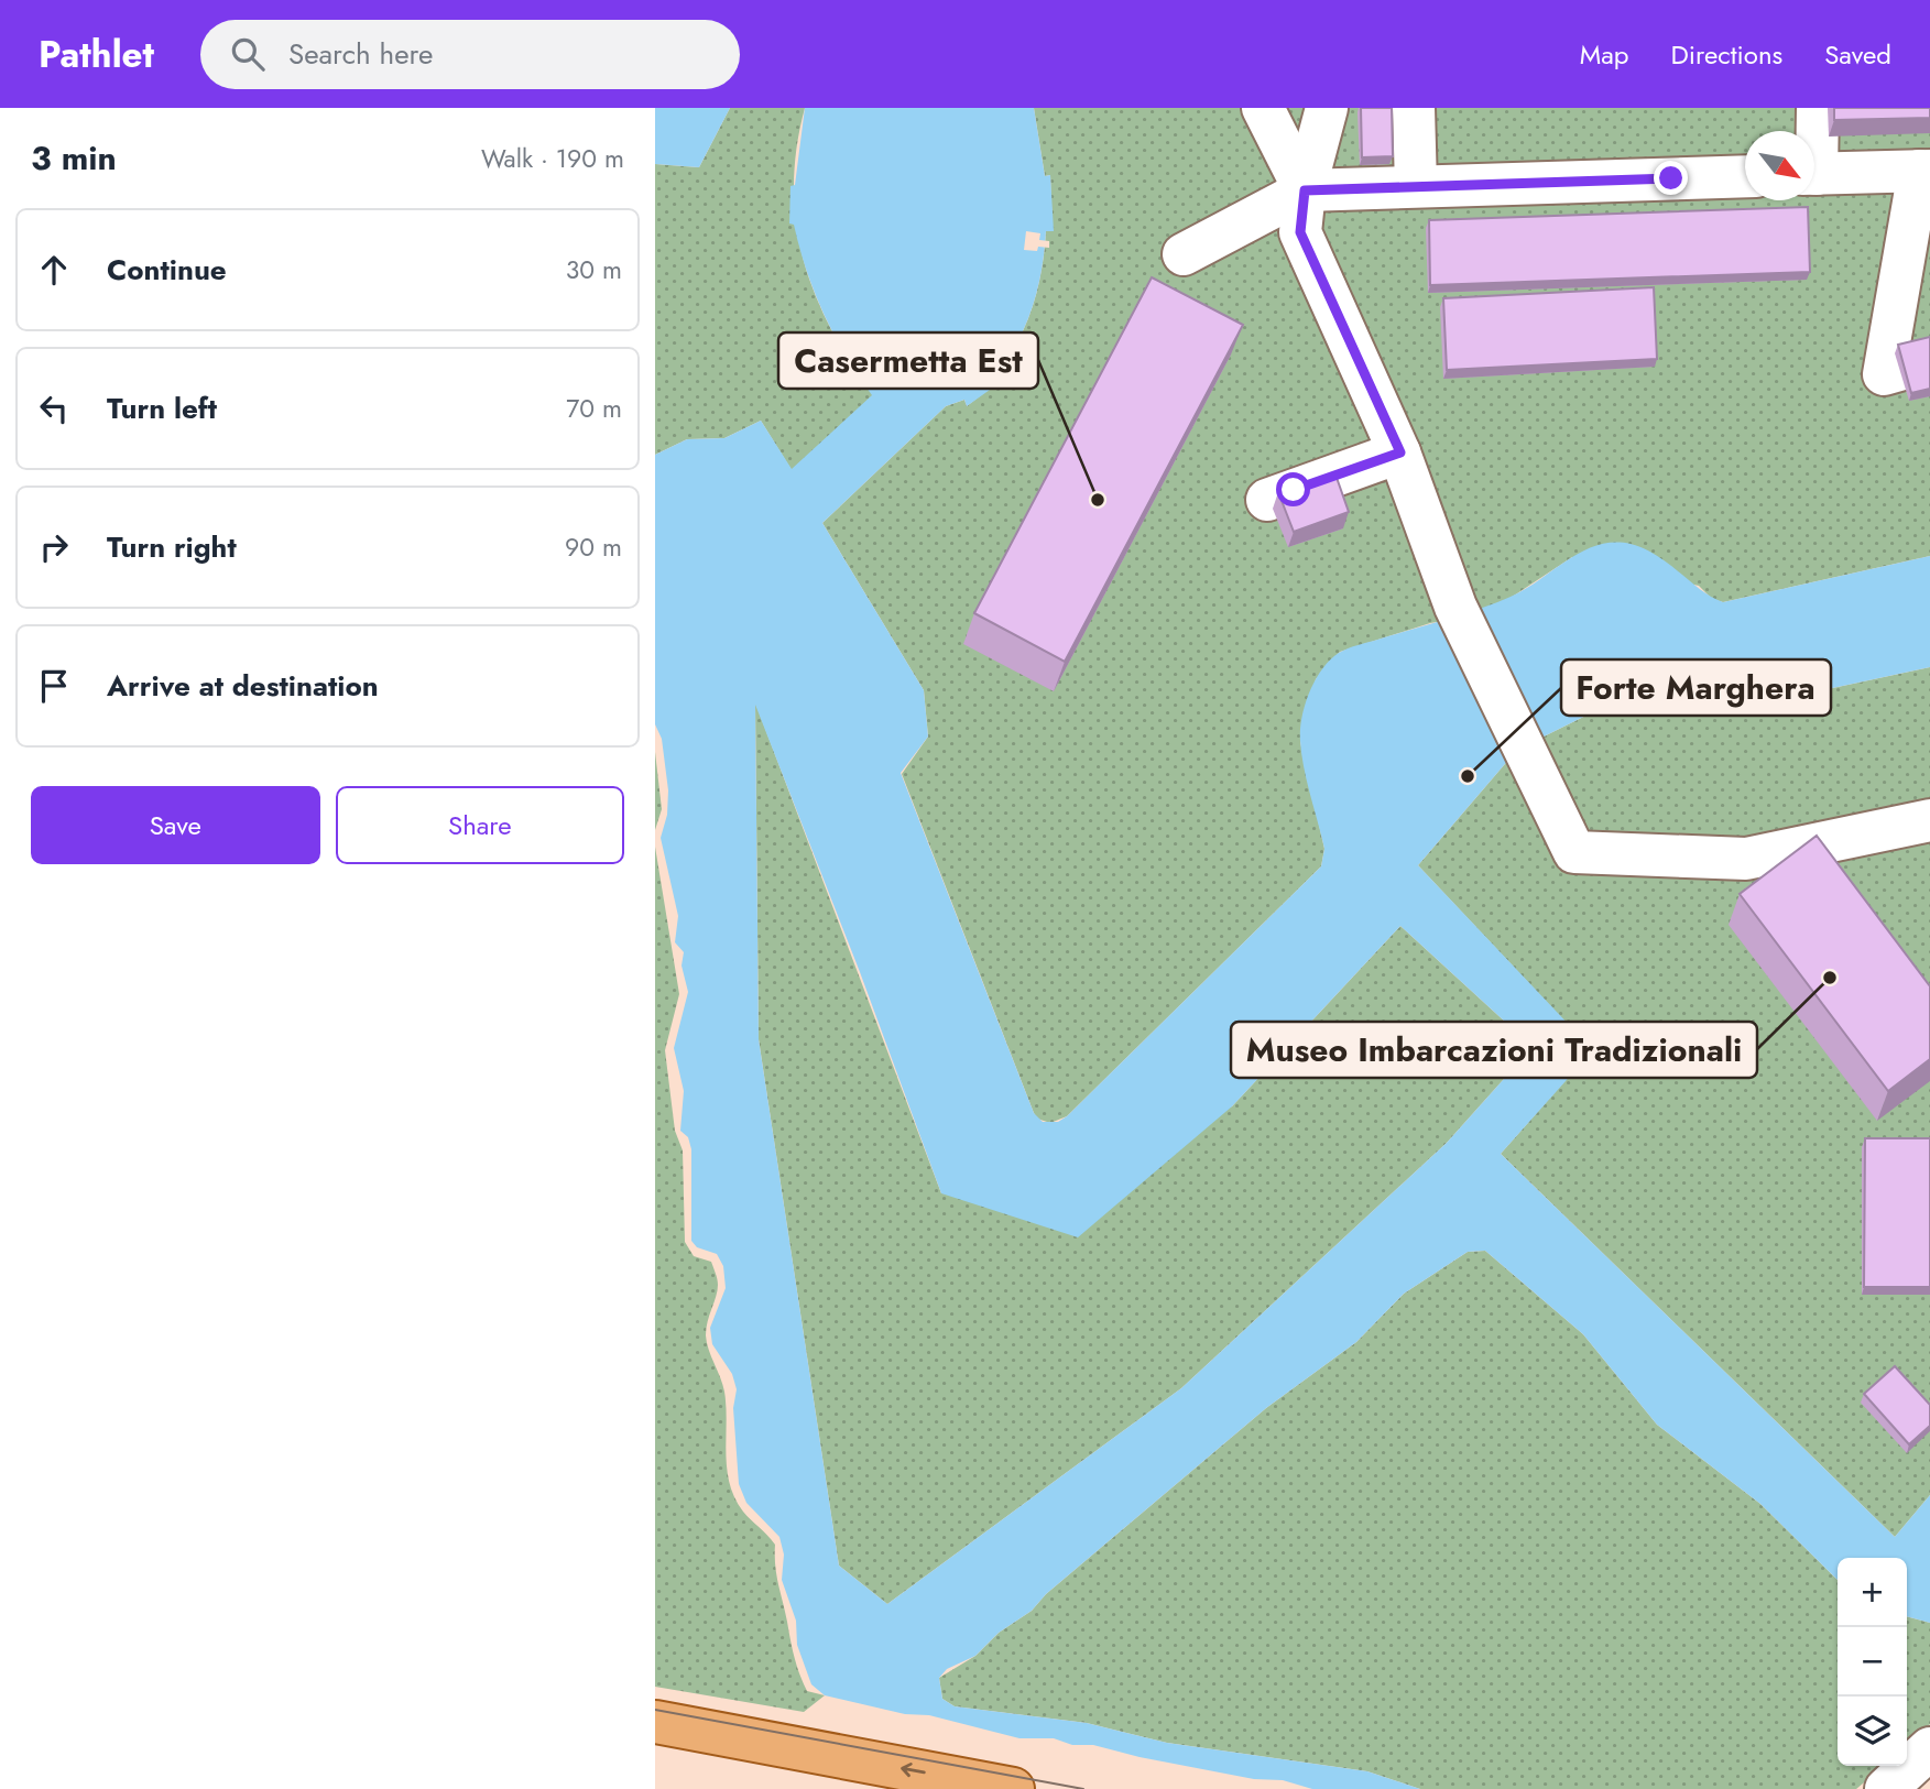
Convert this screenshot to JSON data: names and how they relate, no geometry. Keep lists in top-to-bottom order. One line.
{"places":["Casermetta Est","Forte Marghera","Museo Imbarcazioni Tradizionali"],"north":"bottom right","page":{"header":"Pathlet","search":"Search here","nav":["Map","Directions","Saved"],"heading":["3 min","Walk · 190 m"],"list":[["Continue","30 m"],["Turn left","70 m"],["Turn right","90 m"],"Arrive at destination"],"buttons":["Save","Share"],"map_buttons":["+","−"]}}
